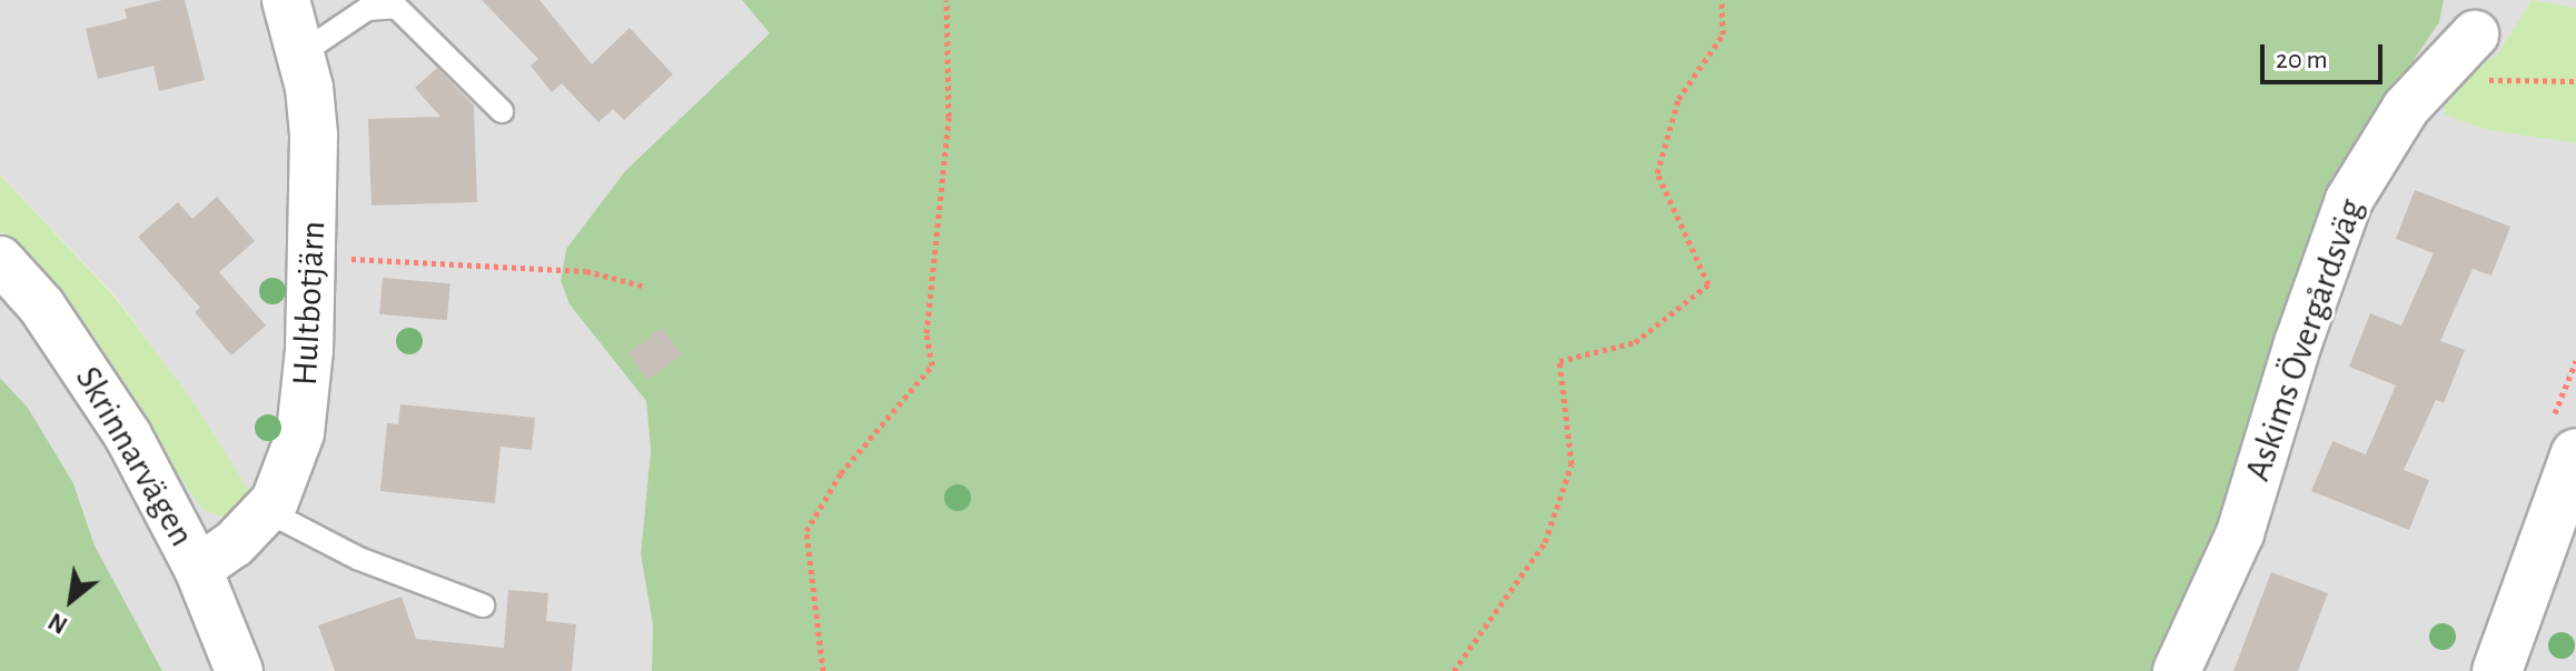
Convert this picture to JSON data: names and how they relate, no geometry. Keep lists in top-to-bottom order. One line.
{"streets":{"street":["Hultbotjärn","Askims Övergårdsväg","Skrinnarvägen"]},"crossings":[["Hultbotjärn","Skrinnarvägen"]],"scale_bar":"20 m","north":"bottom left"}
